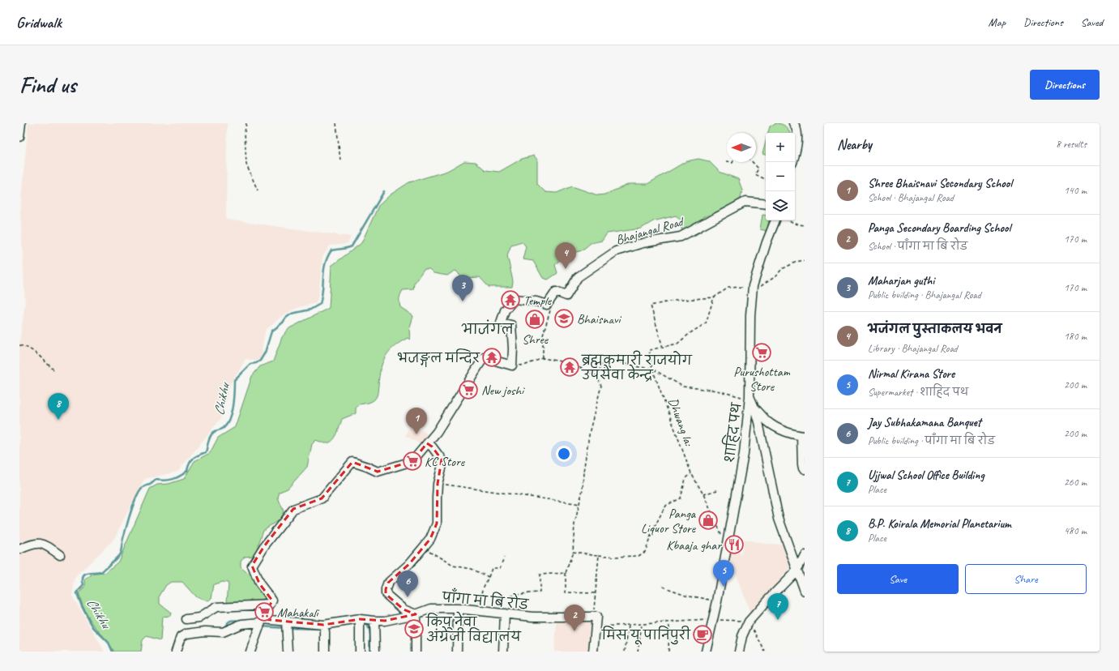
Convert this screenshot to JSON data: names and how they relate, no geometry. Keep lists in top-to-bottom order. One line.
{"streets":{"street":["Bhajangal Road","शाहिद पथ","पाँगा मा बि रोड"],"path":["Dhwang la:"]},"districts":["भाजंगल"],"water":["Chikhu"],"places":{"temple":["Temple","भजङ्गल मन्दिर","ब्रह्मकुमारी राजयोग उपसेवा केन्द्र"],"school or university":["Bhaisnavi","किपू नेवा अंग्रेजी विद्यालय"],"shop":["Shree","Panga Liquor Store"],"supermarket":["Purushottam Store","New joshi","KC Store","Mahakali"],"restaurant":["Kbaaja ghar"],"cafe":["मिस यू पानिपुरी"]},"north":"left","page":{"header":"Gridwalk","nav":["Map","Directions","Saved"],"buttons":["Directions",["Save","Share"]],"title":"Find us","heading":["Nearby","8 results"],"map_buttons":["+","−"],"list":[{"mark":"1","name":"Shree Bhaisnavi Secondary School","note":"School · Bhajangal Road","value":"140 m"},{"mark":"2","name":"Panga Secondary Boarding School","note":"School · पाँगा मा बि रोड","value":"170 m"},{"mark":"3","name":"Maharjan guthi","note":"Public building · Bhajangal Road","value":"170 m"},{"mark":"4","name":"भजंगल पुस्ताकलय भवन","note":"Library · Bhajangal Road","value":"180 m"},{"mark":"5","name":"Nirmal Kirana Store","note":"Supermarket · शाहिद पथ","value":"200 m"},{"mark":"6","name":"Jay Subhakamana Banquet","note":"Public building · पाँगा मा बि रोड","value":"200 m"},{"mark":"7","name":"Ujjwal School Office Building","note":"Place","value":"260 m"},{"mark":"8","name":"B.P. Koirala Memorial Planetarium","note":"Place","value":"480 m"}],"pins":["4","3","8","1","5","6","7","2"]}}
